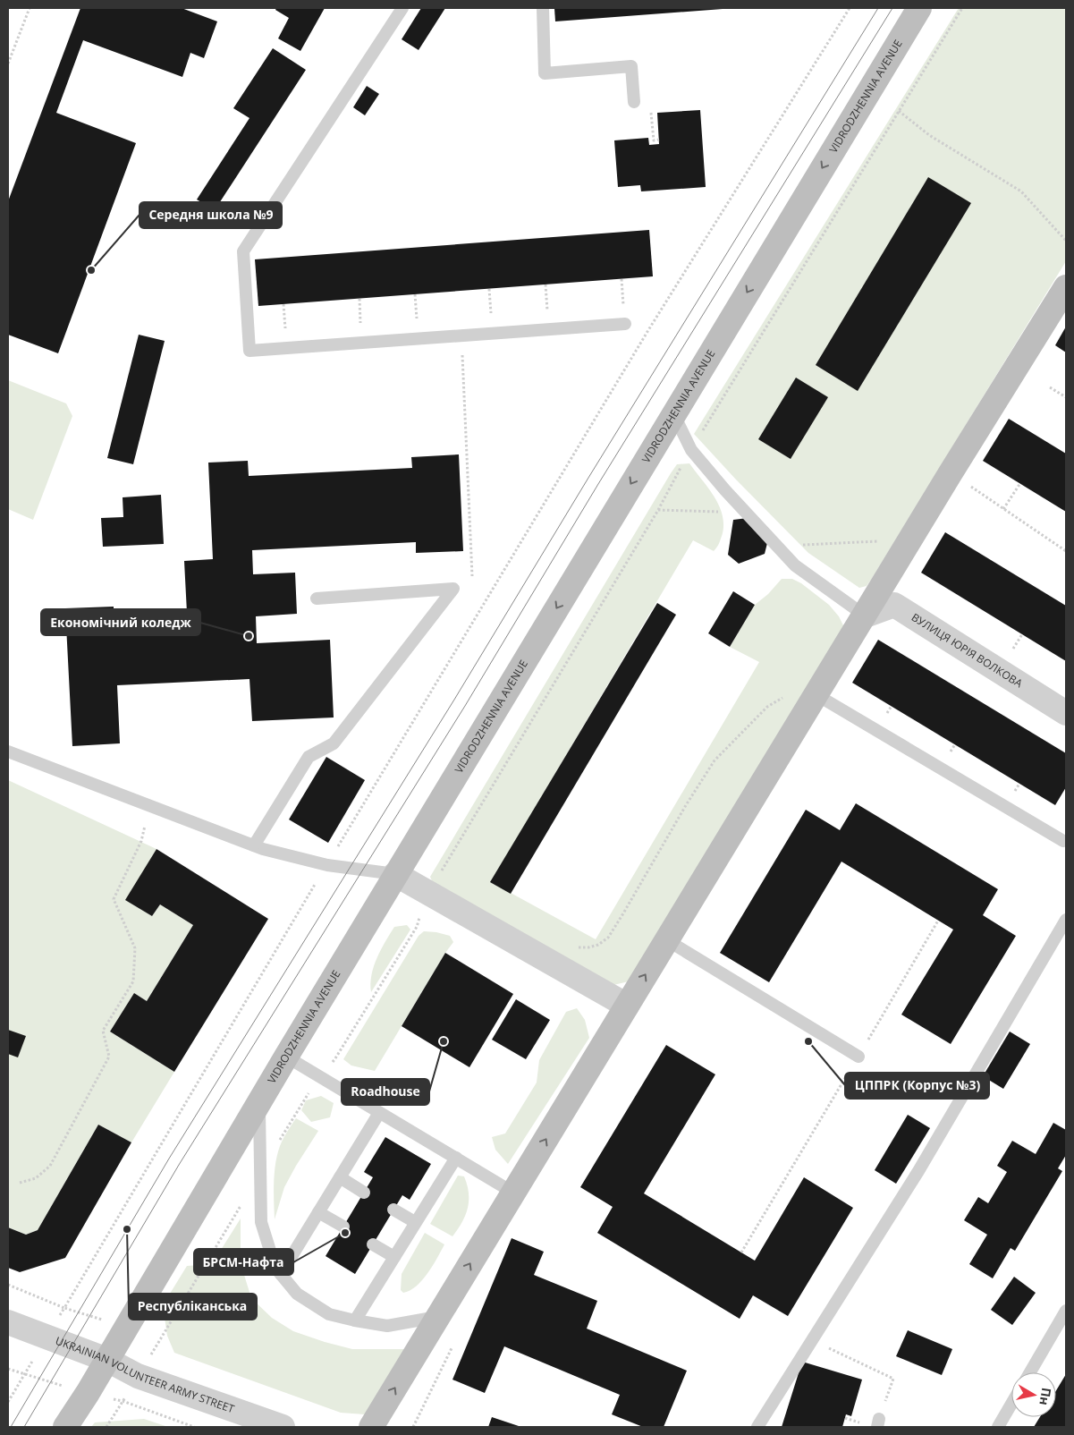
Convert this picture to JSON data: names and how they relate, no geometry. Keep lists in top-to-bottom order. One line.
{"streets":{"main road":["VIDRODZHENNIA AVENUE"],"street":["ВУЛИЦЯ ЮРІЯ ВОЛКОВА","UKRAINIAN VOLUNTEER ARMY STREET"]},"crossings":[["VIDRODZHENNIA AVENUE","UKRAINIAN VOLUNTEER ARMY STREET"]],"one_way":["VIDRODZHENNIA AVENUE"],"places":["Середня школа №9","Економічний коледж","Roadhouse","ЦППРК (Корпус №3)","Республіканська","БРСМ-Нафта"],"north":"right"}
